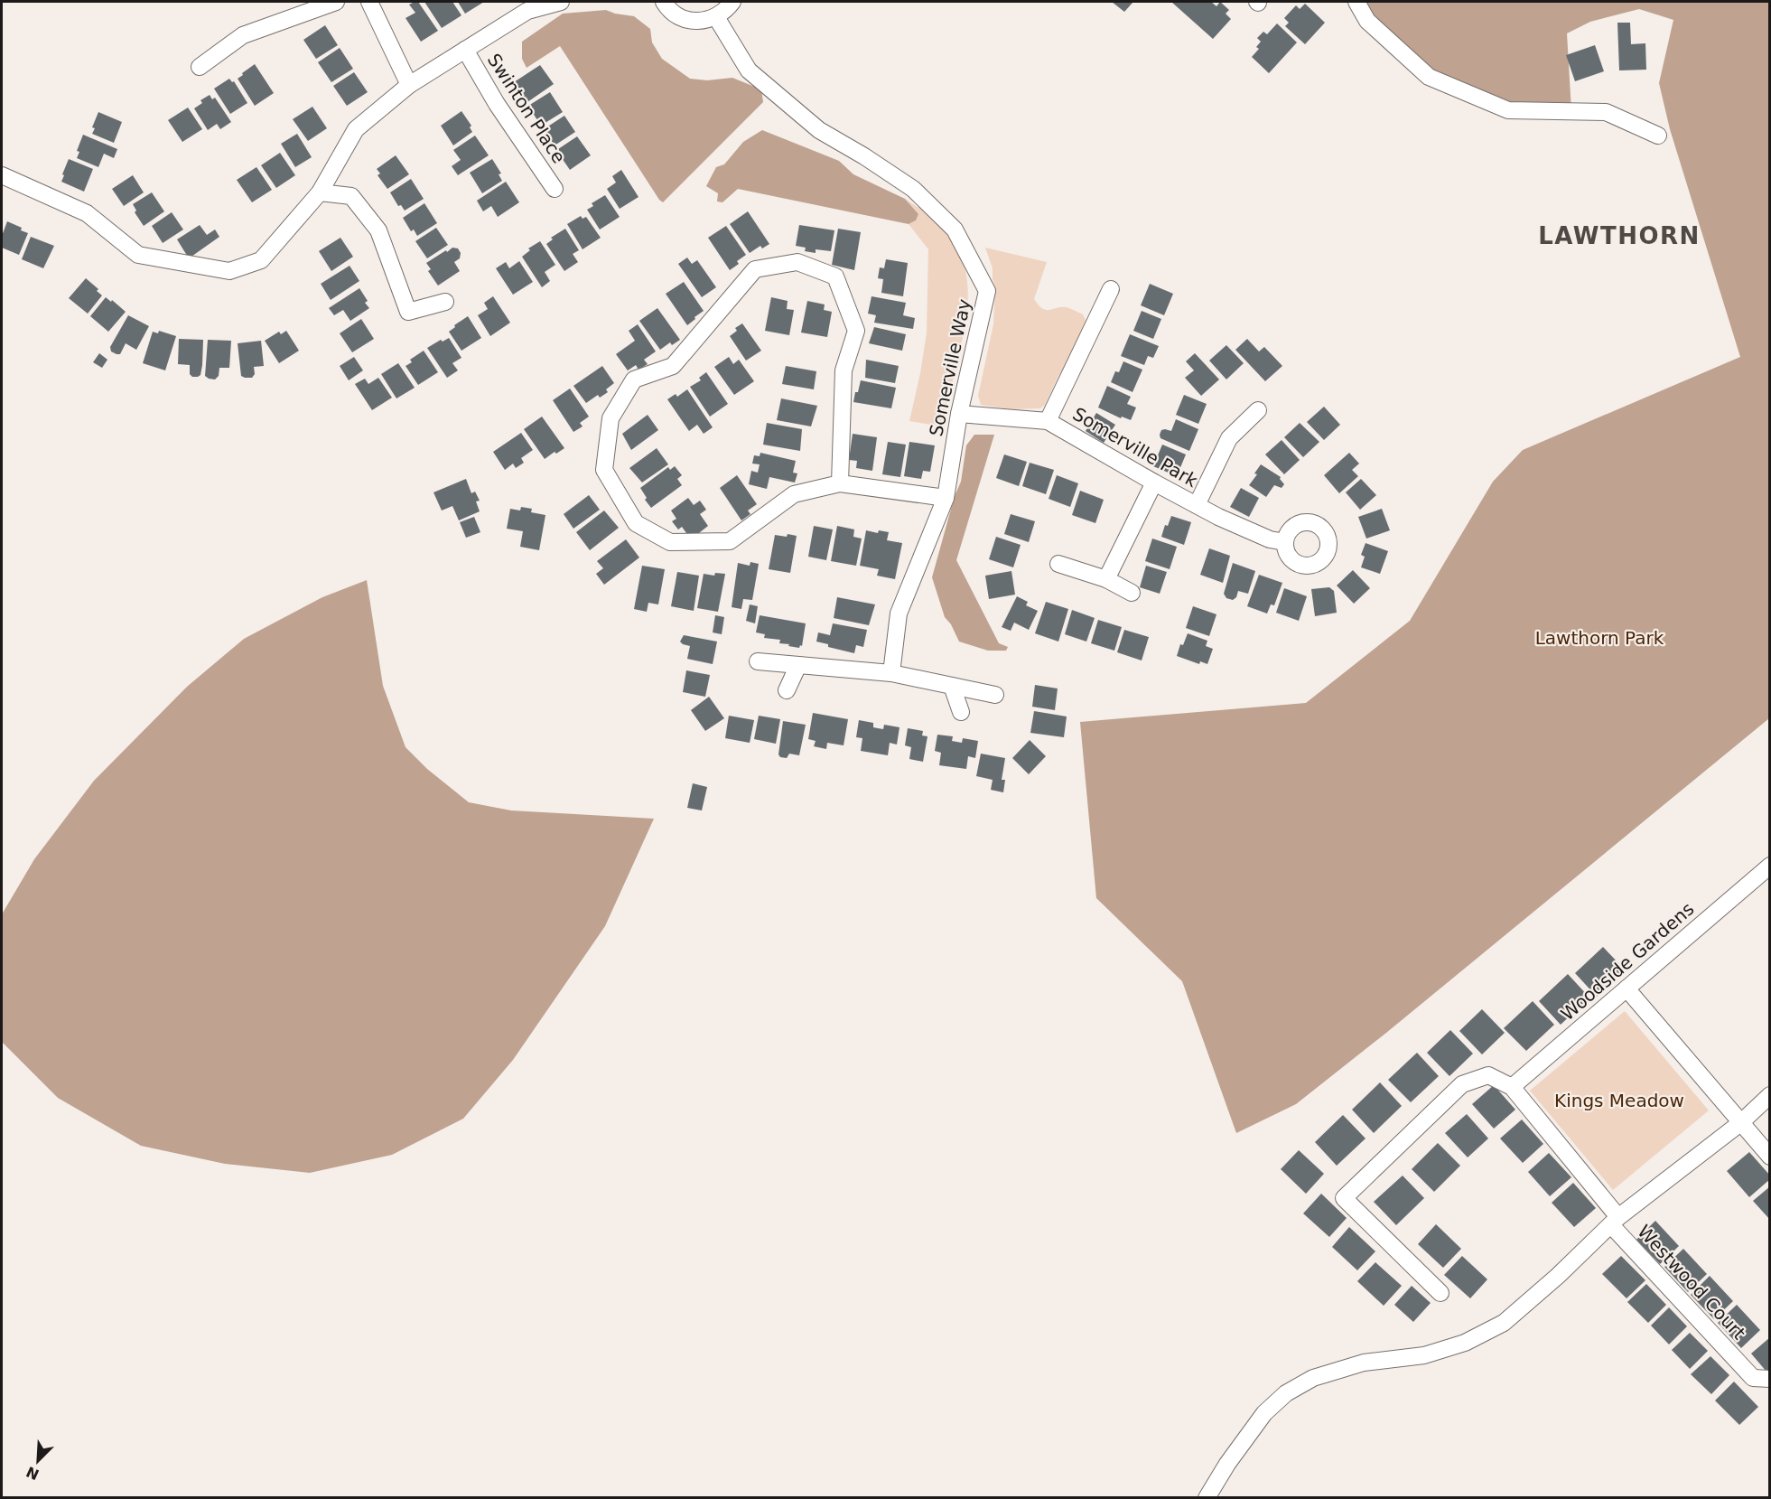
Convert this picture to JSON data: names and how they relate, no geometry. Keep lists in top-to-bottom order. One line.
{"streets":{"street":["Swinton Place","Somerville Way","Somerville Park","Woodside Gardens","Westwood Court"]},"crossings":[["Somerville Way","Somerville Park"]],"districts":["LAWTHORN"],"parks":["Lawthorn Park","Kings Meadow"],"north":"bottom left"}
